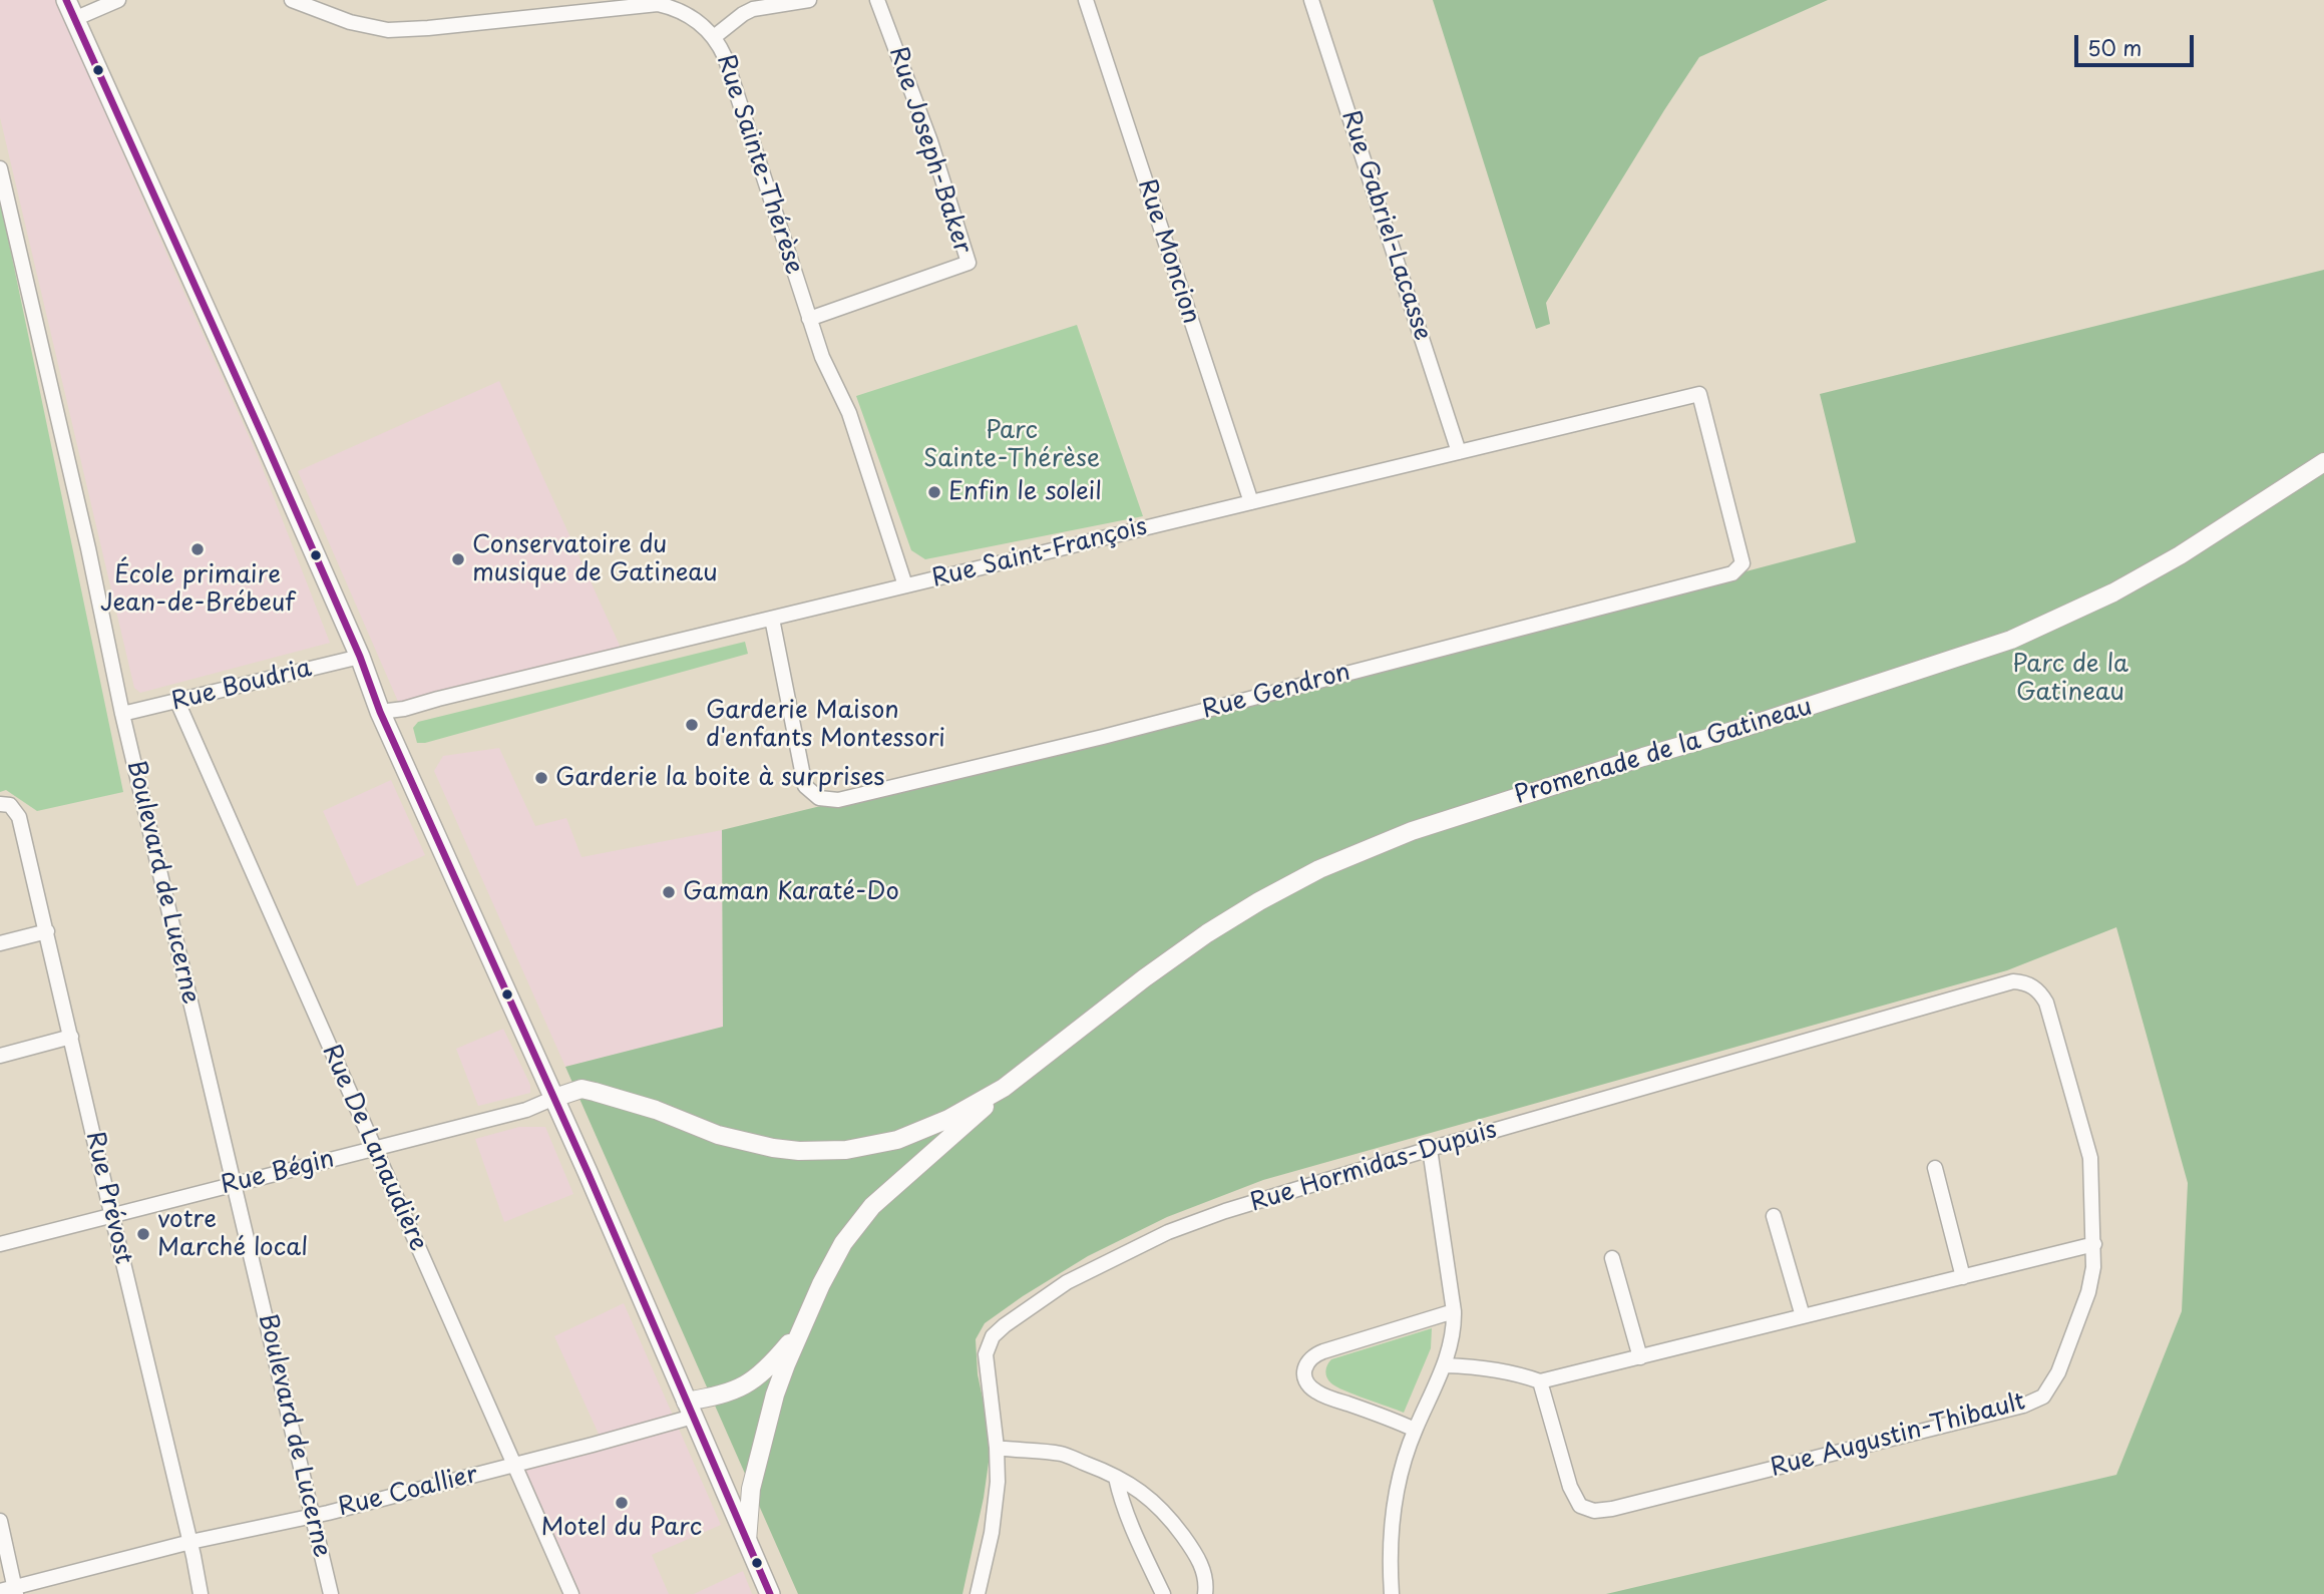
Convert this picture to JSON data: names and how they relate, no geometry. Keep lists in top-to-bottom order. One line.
{"streets":{"street":["Rue Joseph-Baker","Rue Sainte-Thérèse","Rue Gabriel-Lacasse","Rue Moncion","Rue Saint-François","Rue Boudria","Rue Gendron","Promenade de la Gatineau","Boulevard de Lucerne","Rue De Lanaudière","Rue Hormidas-Dupuis","Rue Bégin","Rue Prévost","Rue Augustin-Thibault","Rue Coallier"]},"crossings":[["Rue Joseph-Baker","Rue Sainte-Thérèse"],["Rue Sainte-Thérèse","Rue Saint-François"],["Rue Gabriel-Lacasse","Rue Saint-François"],["Rue Moncion","Rue Saint-François"],["Rue Saint-François","Rue Gendron"],["Rue Boudria","Boulevard de Lucerne"],["Rue Boudria","Rue De Lanaudière"],["Promenade de la Gatineau","Rue Bégin"],["Promenade de la Gatineau","Rue Coallier"],["Boulevard de Lucerne","Rue Bégin"],["Boulevard de Lucerne","Rue Coallier"],["Rue De Lanaudière","Rue Bégin"],["Rue De Lanaudière","Rue Coallier"],["Rue Hormidas-Dupuis","Rue Augustin-Thibault"],["Rue Bégin","Rue Prévost"],["Rue Prévost","Rue Coallier"]],"parks":["Parc Sainte-Thérèse","Parc de la Gatineau"],"places":["Enfin le soleil","École primaire Jean-de-Brébeuf","Conservatoire du musique de Gatineau","Garderie Maison d'enfants Montessori","Garderie la boite à surprises","Gaman Karaté-Do","votre Marché local","Motel du Parc"],"scale_bar":"50 m"}
